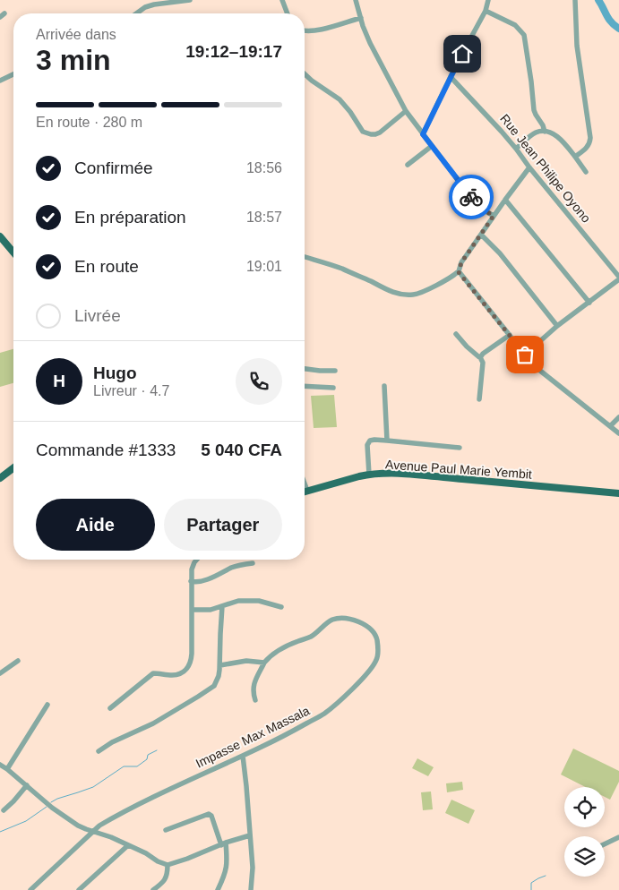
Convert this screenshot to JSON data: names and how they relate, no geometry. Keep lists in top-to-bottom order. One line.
{"streets":{"main road":["Avenue Paul Marie Yembit"],"street":["Rue Jean Philipe Oyono","Impasse Max Massala"]},"page":{"heading":["3 min","Arrivée dans","19:12–19:17"],"panel":["Hugo","Livreur · 4.7","Commande #1333","5 040 CFA"],"bar":"En route · 280 m","list":[["Confirmée","18:56"],["En préparation","18:57"],["En route","19:01"],"Livrée"],"round":"H","buttons":["Aide","Partager"]}}
